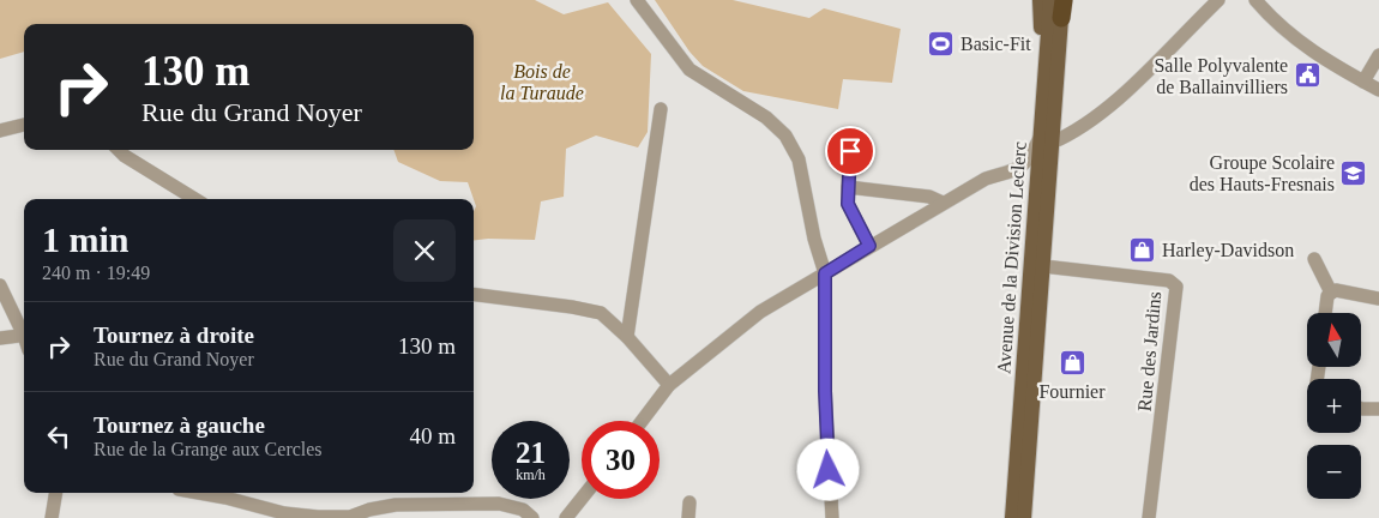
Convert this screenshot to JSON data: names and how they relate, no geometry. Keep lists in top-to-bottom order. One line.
{"streets":{"main road":["Avenue de la Division Leclerc"],"street":["Rue des Jardins"]},"crossings":[["Avenue de la Division Leclerc","Rue des Jardins"]],"parks":["Bois de la Turaude"],"places":{"sports":["Basic-Fit"],"public building":["Salle Polyvalente de Ballainvilliers"],"school or university":["Groupe Scolaire des Hauts-Fresnais"],"shop":["Harley-Davidson","Fournier"]},"north":"top","page":{"turn":["130 m","Rue du Grand Noyer"],"heading":["1 min","240 m · 19:49"],"list":[{"name":"Tournez à droite","note":"Rue du Grand Noyer","value":"130 m"},{"name":"Tournez à gauche","note":"Rue de la Grange aux Cercles","value":"40 m"}],"map_buttons":["+","−"],"speed":"21 km/h","limit":"30"}}
